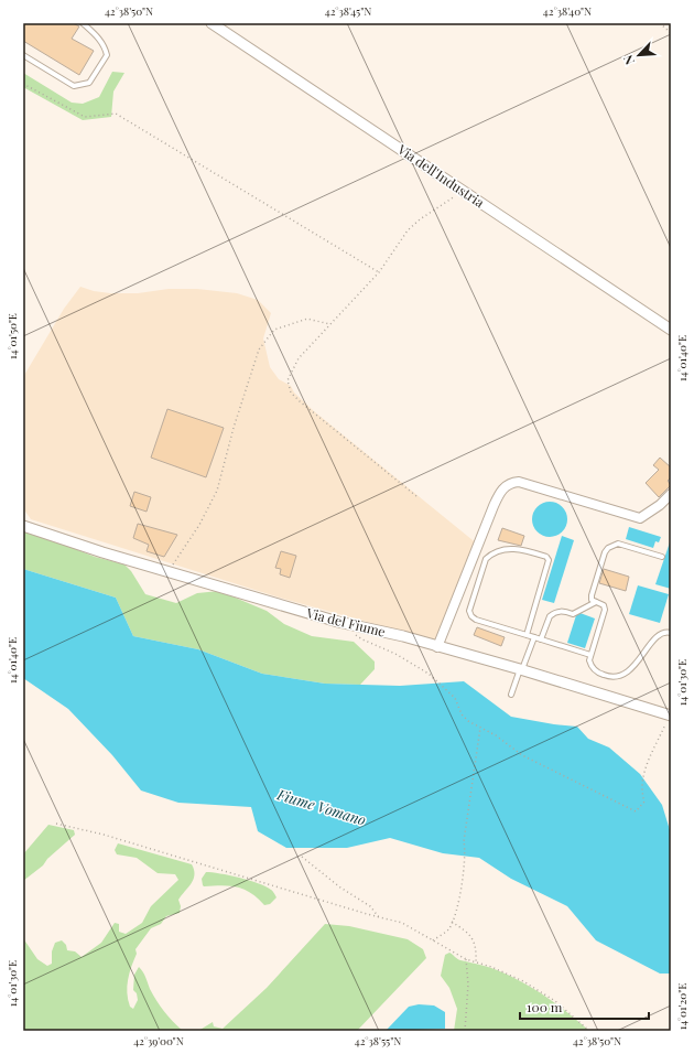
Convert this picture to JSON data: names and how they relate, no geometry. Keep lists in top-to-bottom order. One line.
{"streets":{"street":["Via dell'Industria","Via del Fiume"]},"water":["Fiume Vomano"],"scale_bar":"100 m","north":"bottom left","coordinates":["42°38'50\"N","42°38'45\"N","42°38'40\"N","14°01'50\"E","14°01'40\"E","14°01'30\"E","14°01'20\"E","42°39'00\"N","42°38'55\"N"]}
